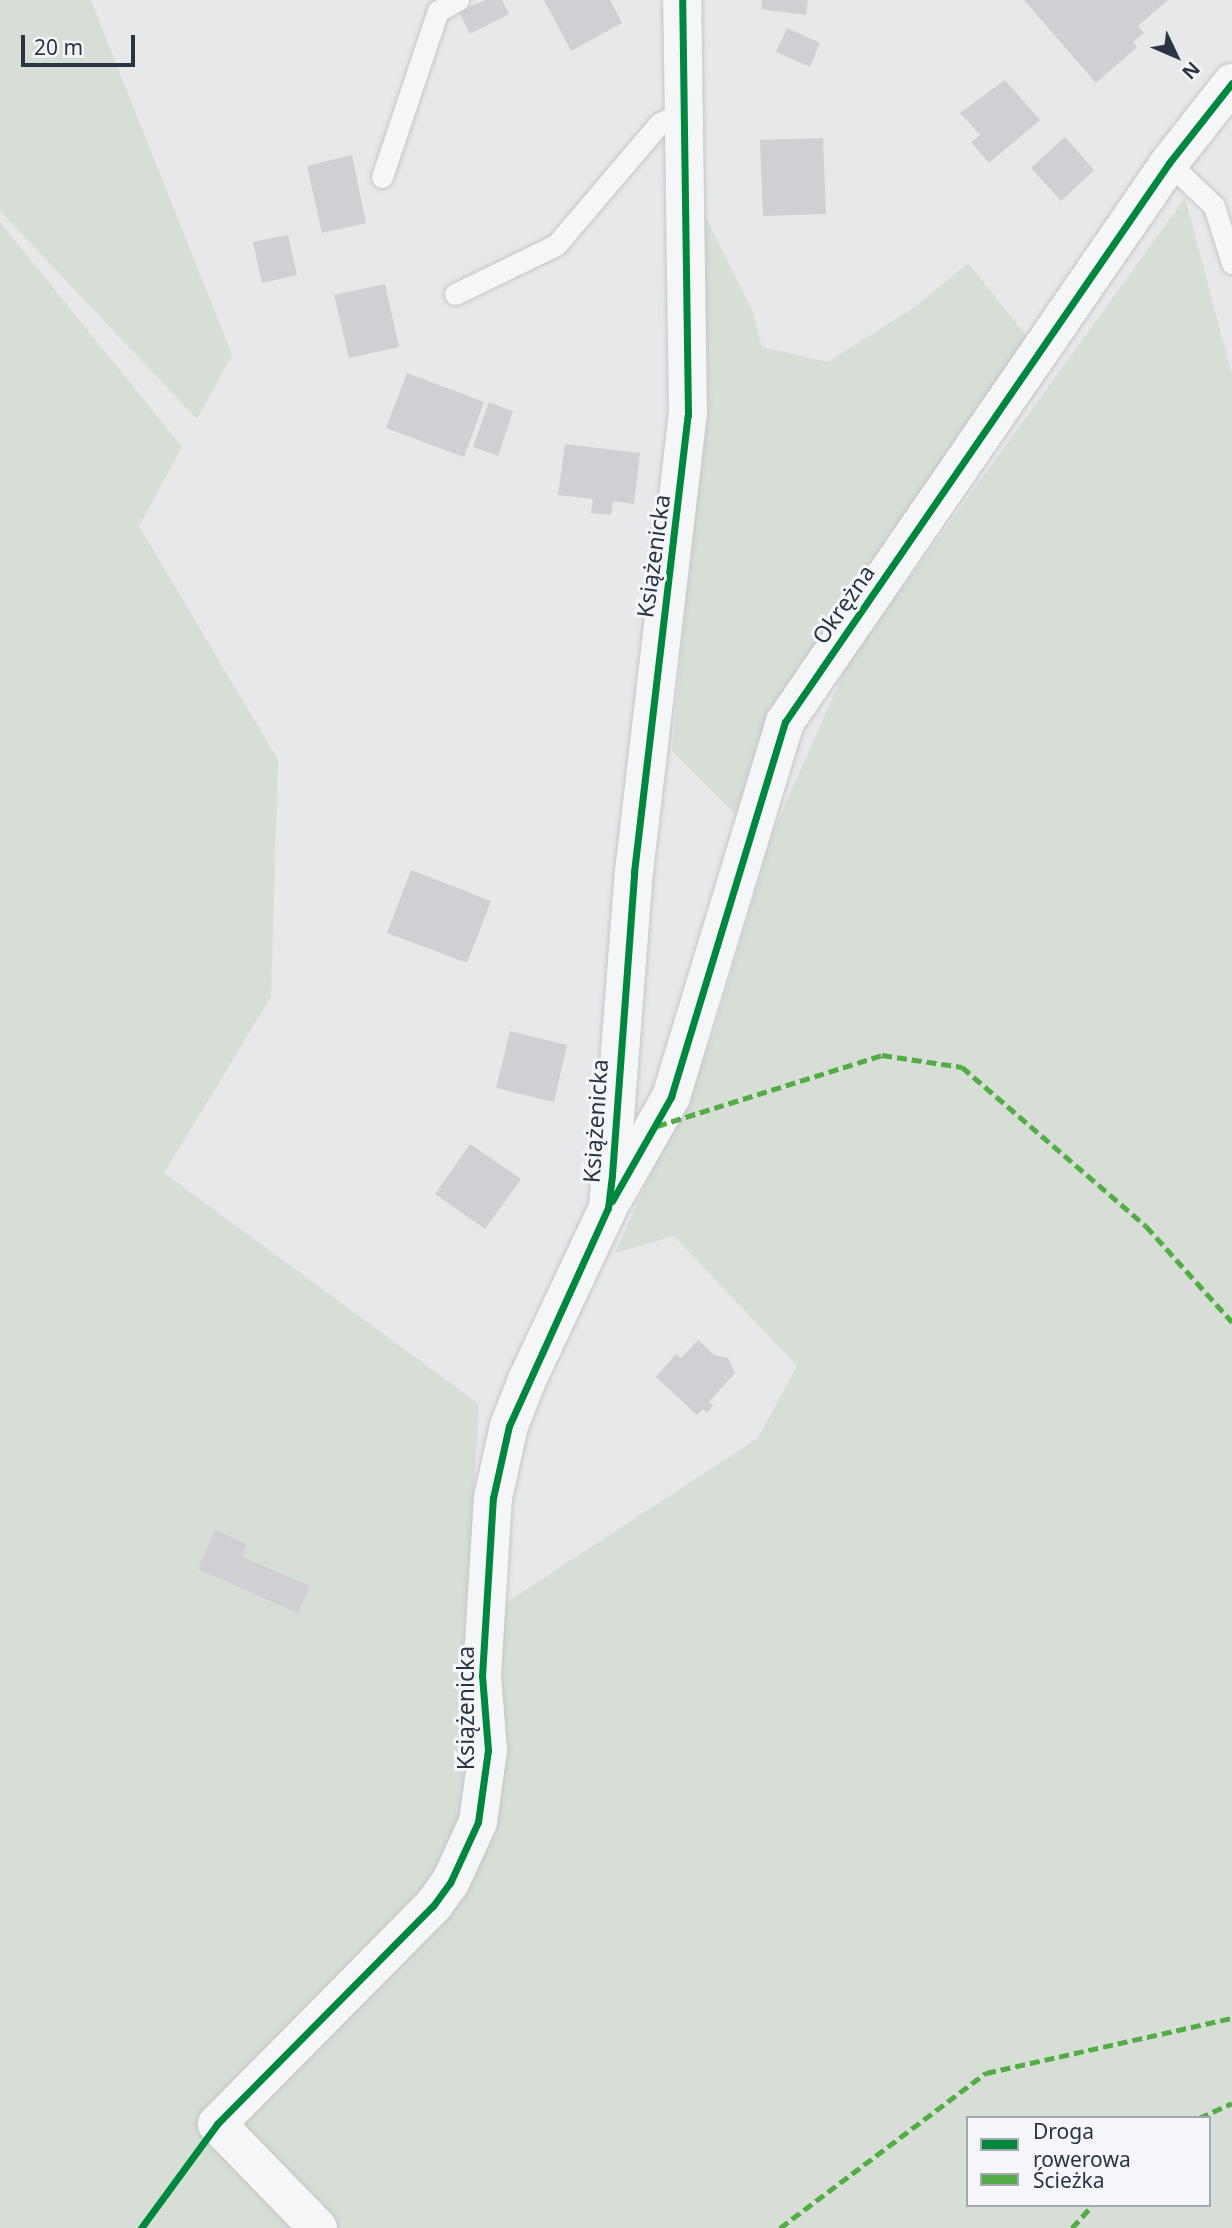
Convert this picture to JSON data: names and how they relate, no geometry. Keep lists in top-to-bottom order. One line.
{"streets":{"street":["Książenicka","Okrężna"]},"crossings":[["Książenicka","Okrężna"]],"legend":["Droga rowerowa","Ścieżka"],"scale_bar":"20 m","north":"bottom right"}
